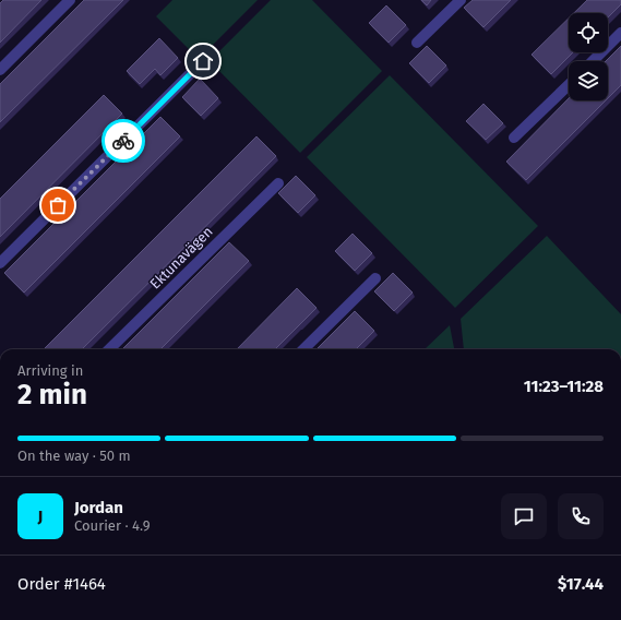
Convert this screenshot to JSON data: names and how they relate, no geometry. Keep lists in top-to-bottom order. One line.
{"streets":{"street":["Ektunavägen"]},"page":{"heading":["2 min","Arriving in","11:23–11:28"],"panel":["Jordan","Courier · 4.9","Order #1464","$17.44"],"bar":"On the way · 50 m","round":"J"}}
